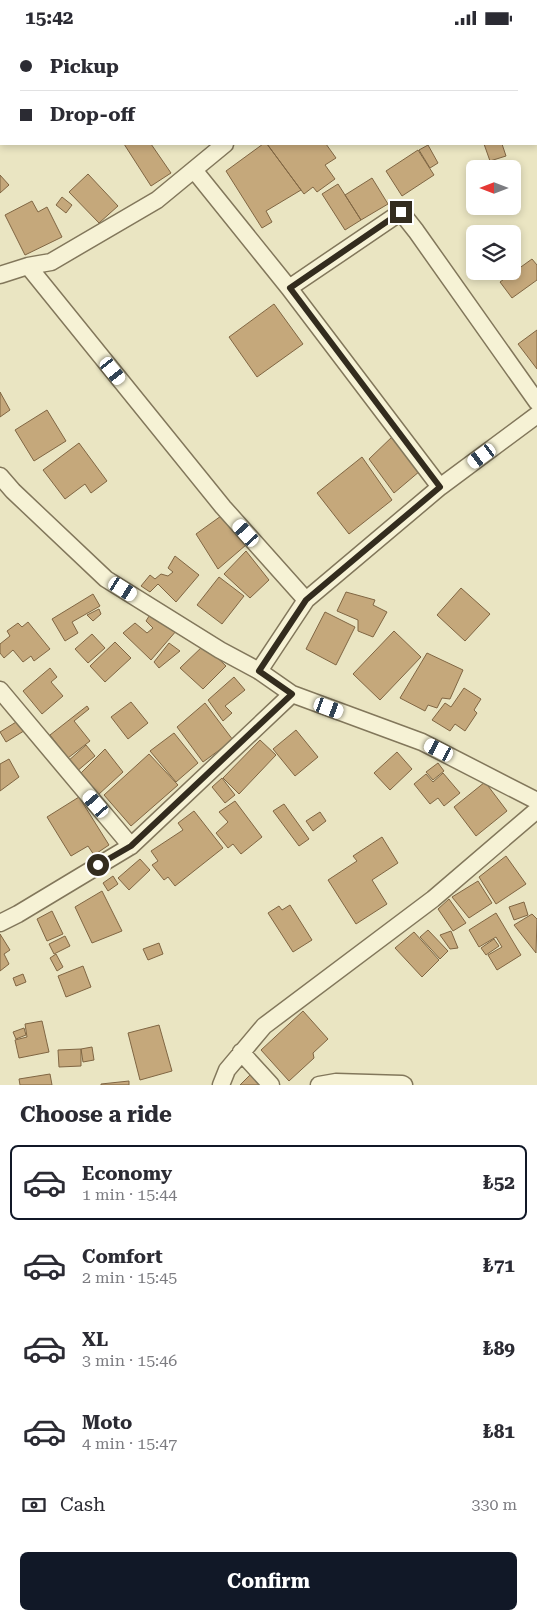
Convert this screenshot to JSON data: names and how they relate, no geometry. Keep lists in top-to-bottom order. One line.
{"north":"left","page":{"status":"15:42","banner":["Pickup","Drop-off"],"heading":"Choose a ride","list":[{"name":"Economy","note":"1 min · 15:44","value":"₺52"},{"name":"Comfort","note":"2 min · 15:45","value":"₺71"},{"name":"XL","note":"3 min · 15:46","value":"₺89"},{"name":"Moto","note":"4 min · 15:47","value":"₺81"}],"pay":["Cash","330 m"],"buttons":"Confirm"}}
